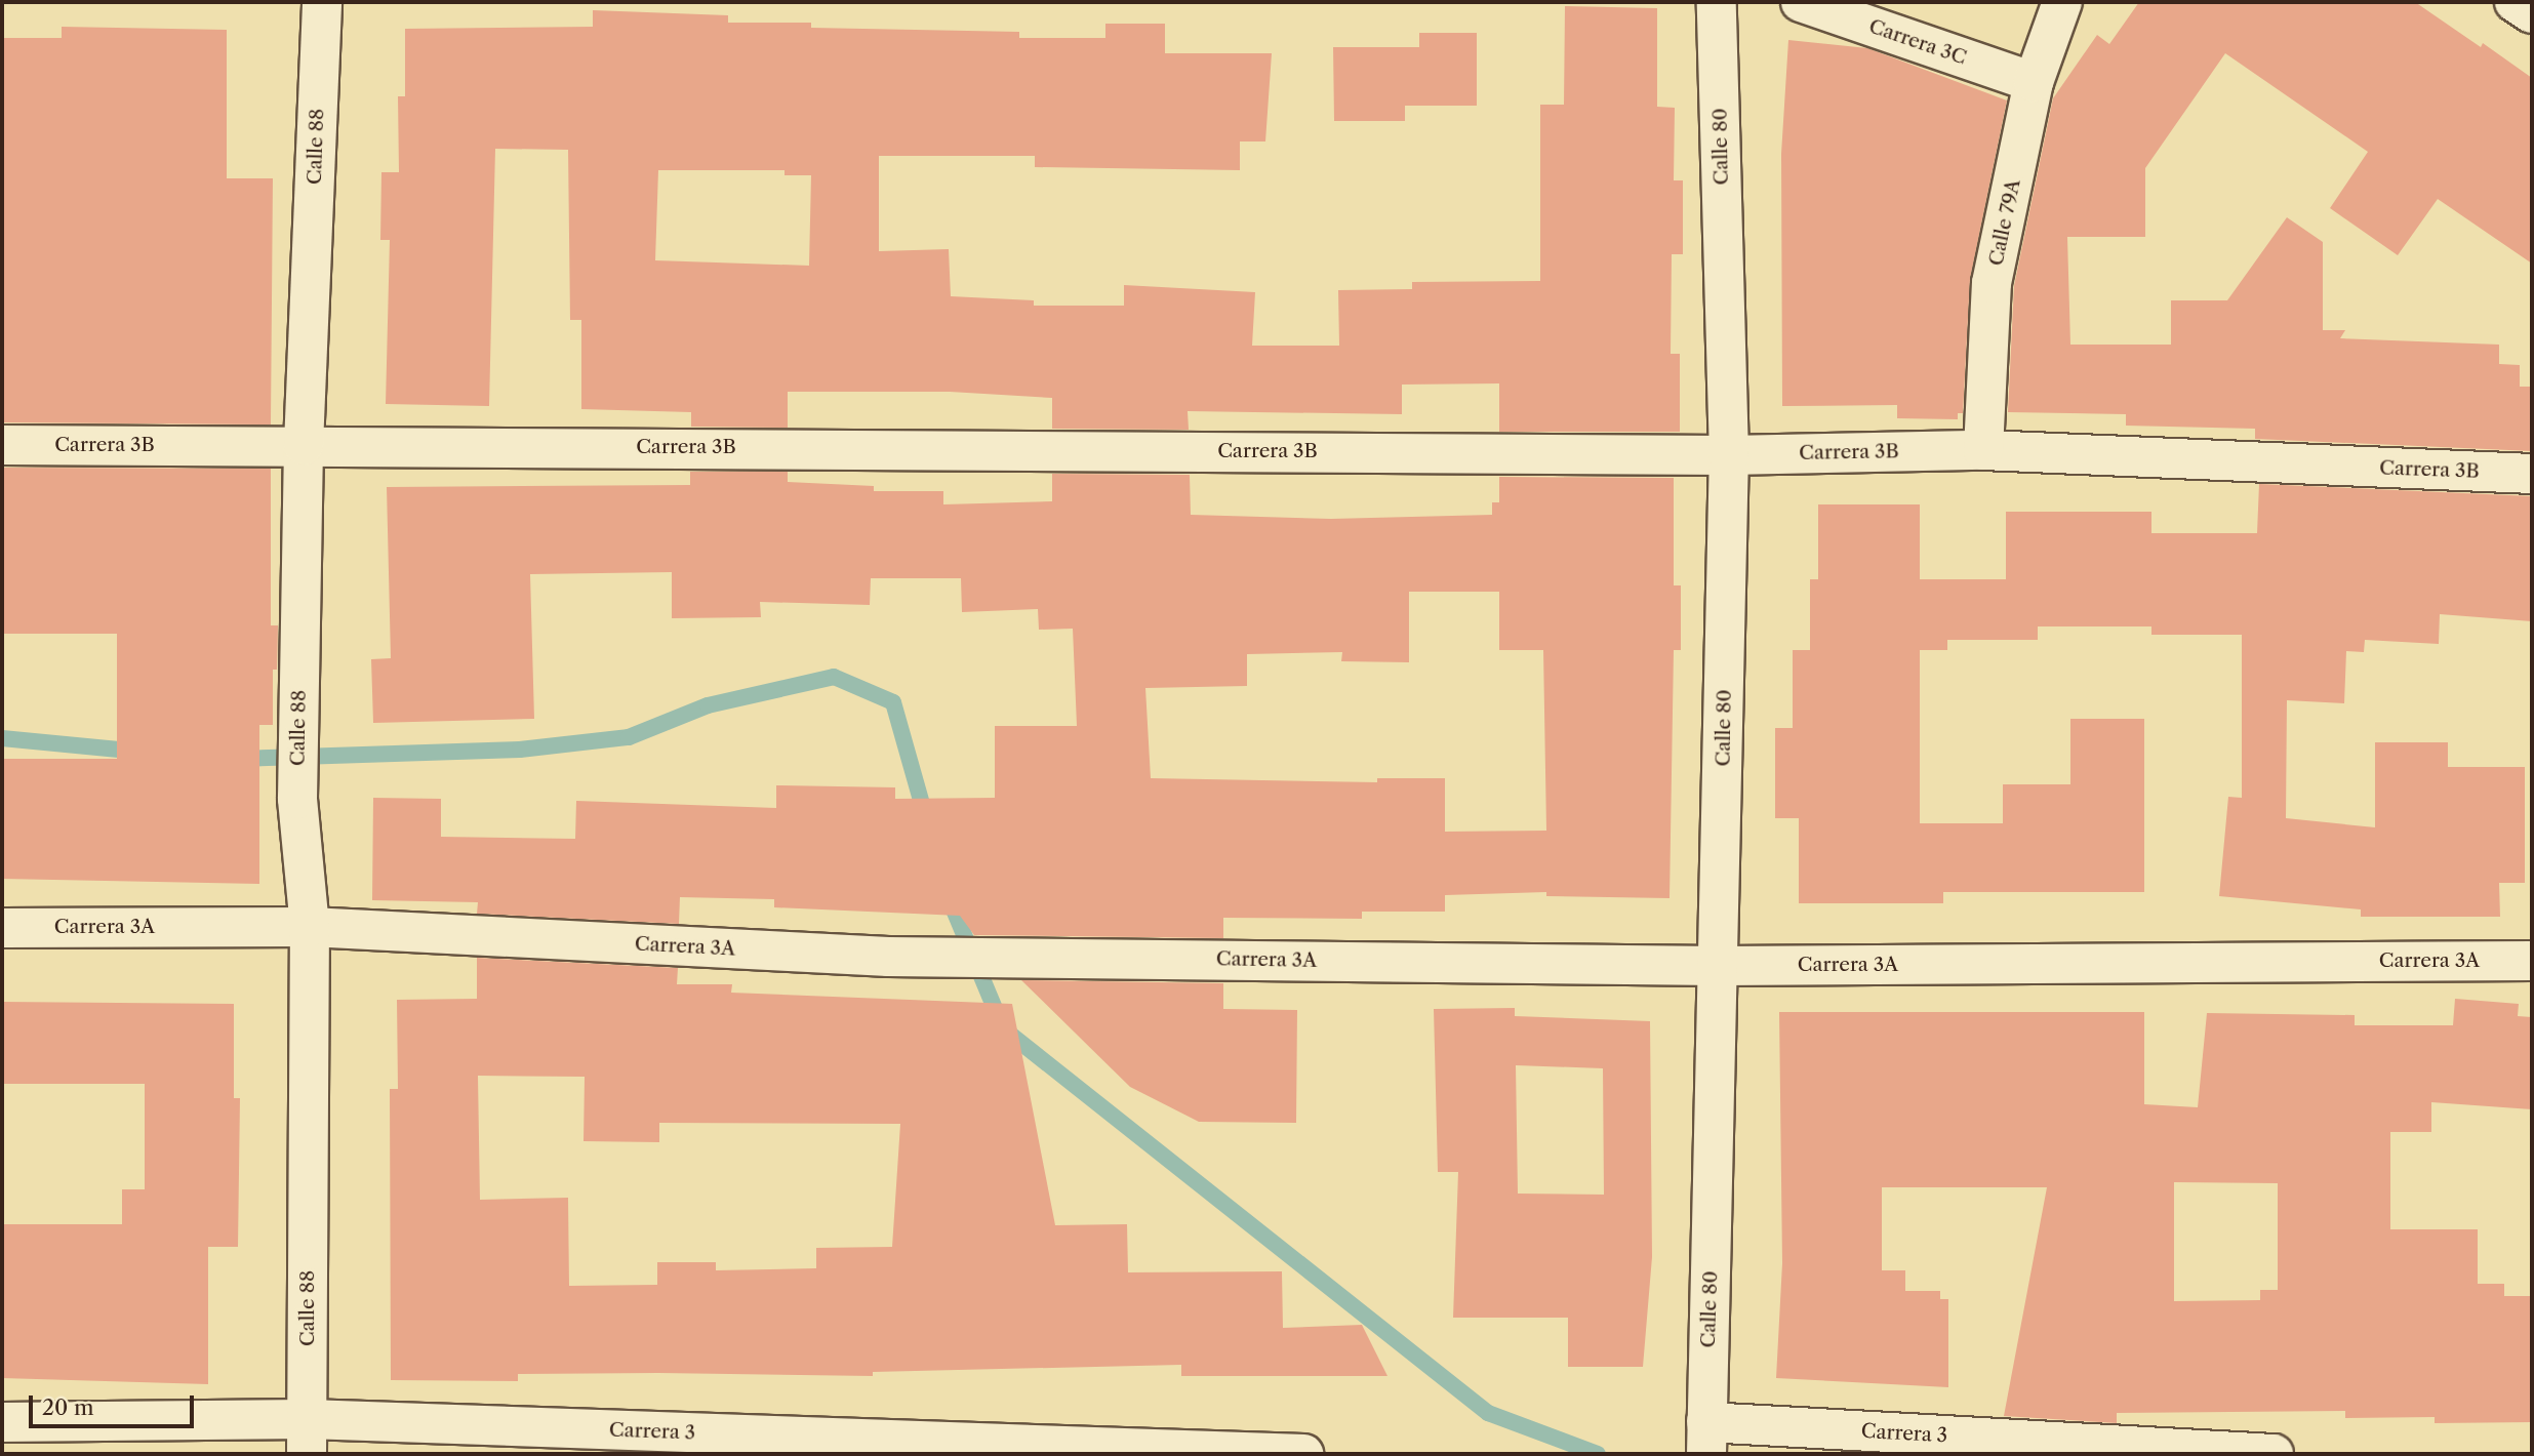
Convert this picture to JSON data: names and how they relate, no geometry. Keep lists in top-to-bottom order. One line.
{"streets":{"street":["Carrera 3C","Calle 88","Calle 80","Calle 79A","Carrera 3B","Carrera 3A","Carrera 3"]},"crossings":[["Carrera 3C","Calle 79A"],["Calle 88","Carrera 3B"],["Calle 88","Carrera 3A"],["Calle 88","Carrera 3"],["Calle 80","Carrera 3B"],["Calle 80","Carrera 3A"],["Calle 80","Carrera 3"],["Calle 79A","Carrera 3B"]],"scale_bar":"20 m"}
